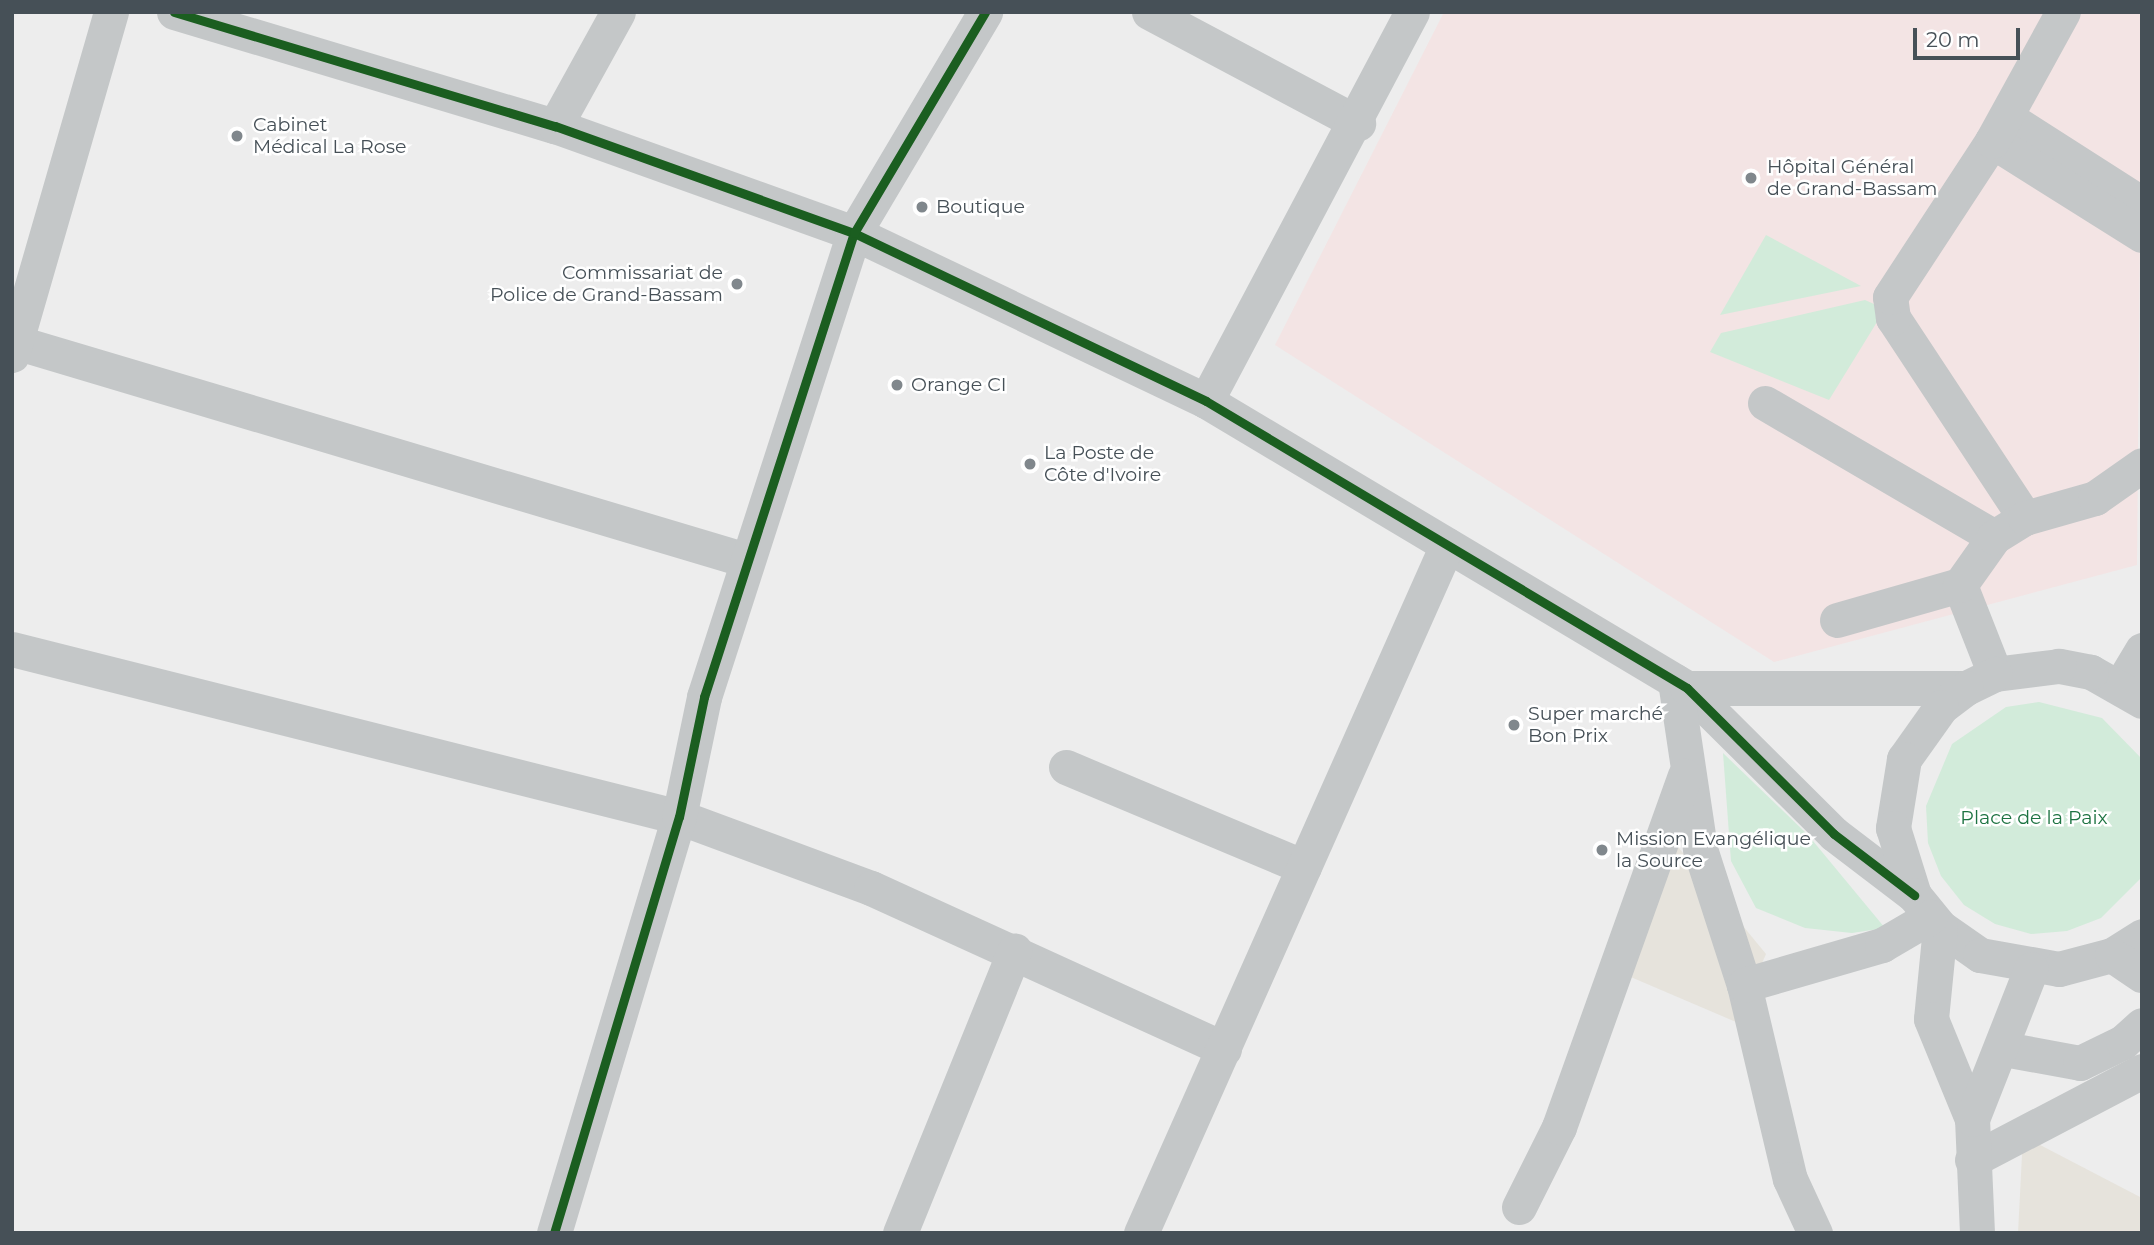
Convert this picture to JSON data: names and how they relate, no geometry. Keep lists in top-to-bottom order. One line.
{"parks":["Place de la Paix"],"places":["Cabinet Médical La Rose","Hôpital Général de Grand-Bassam","Boutique","Commissariat de Police de Grand-Bassam","Orange CI","La Poste de Côte d'Ivoire","Super marché Bon Prix","Mission Evangélique la Source"],"scale_bar":"20 m"}
